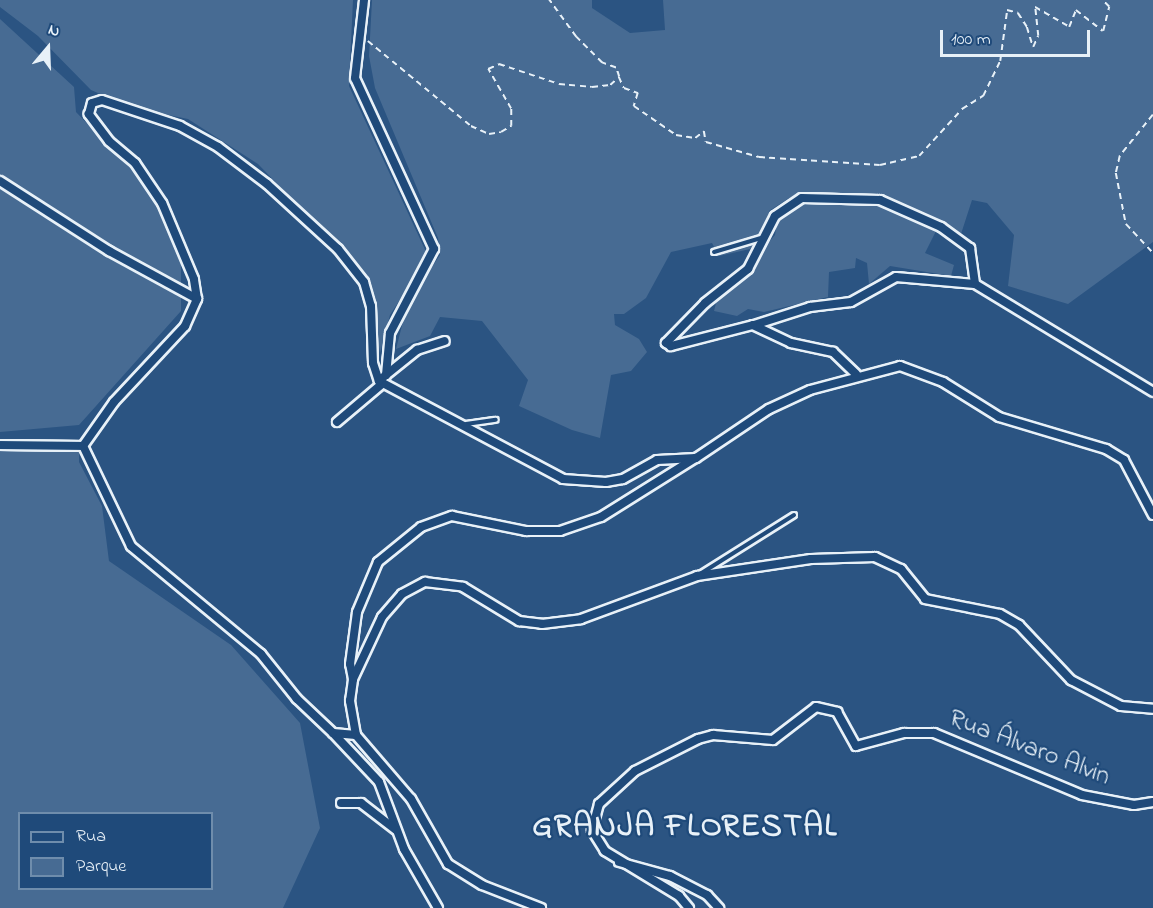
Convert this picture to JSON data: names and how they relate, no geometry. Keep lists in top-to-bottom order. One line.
{"streets":{"street":["Rua Álvaro Alvin"]},"districts":["GRANJA FLORESTAL"],"legend":["Rua","Parque"],"scale_bar":"100 m","north":"top"}
